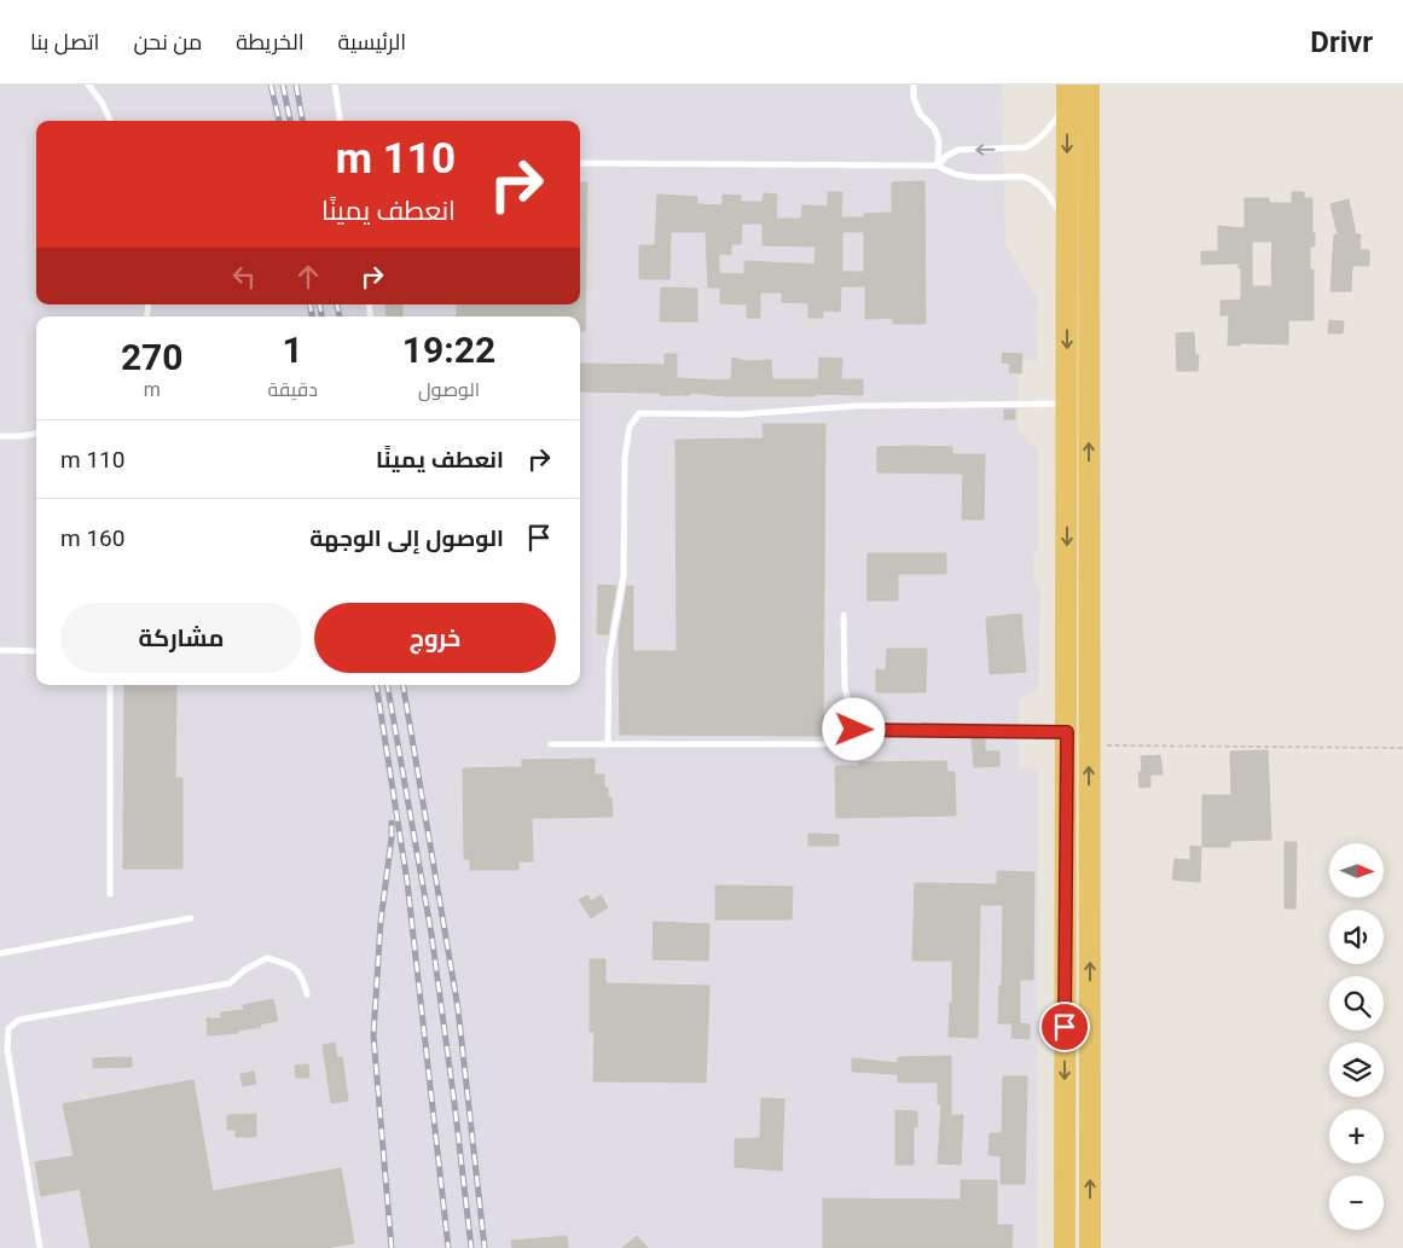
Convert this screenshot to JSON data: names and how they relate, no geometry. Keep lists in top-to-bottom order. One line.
{"north":"right","page":{"header":"Drivr","nav":["الرئيسية","الخريطة","من نحن","اتصل بنا"],"turn":["110 m","انعطف يمينًا"],"eta":["19:22","الوصول","1","دقيقة","270","m"],"list":[{"name":"انعطف يمينًا","value":"110 m"},{"name":"الوصول إلى الوجهة","value":"160 m"}],"buttons":["خروج","مشاركة"],"map_buttons":["+","−"]}}
